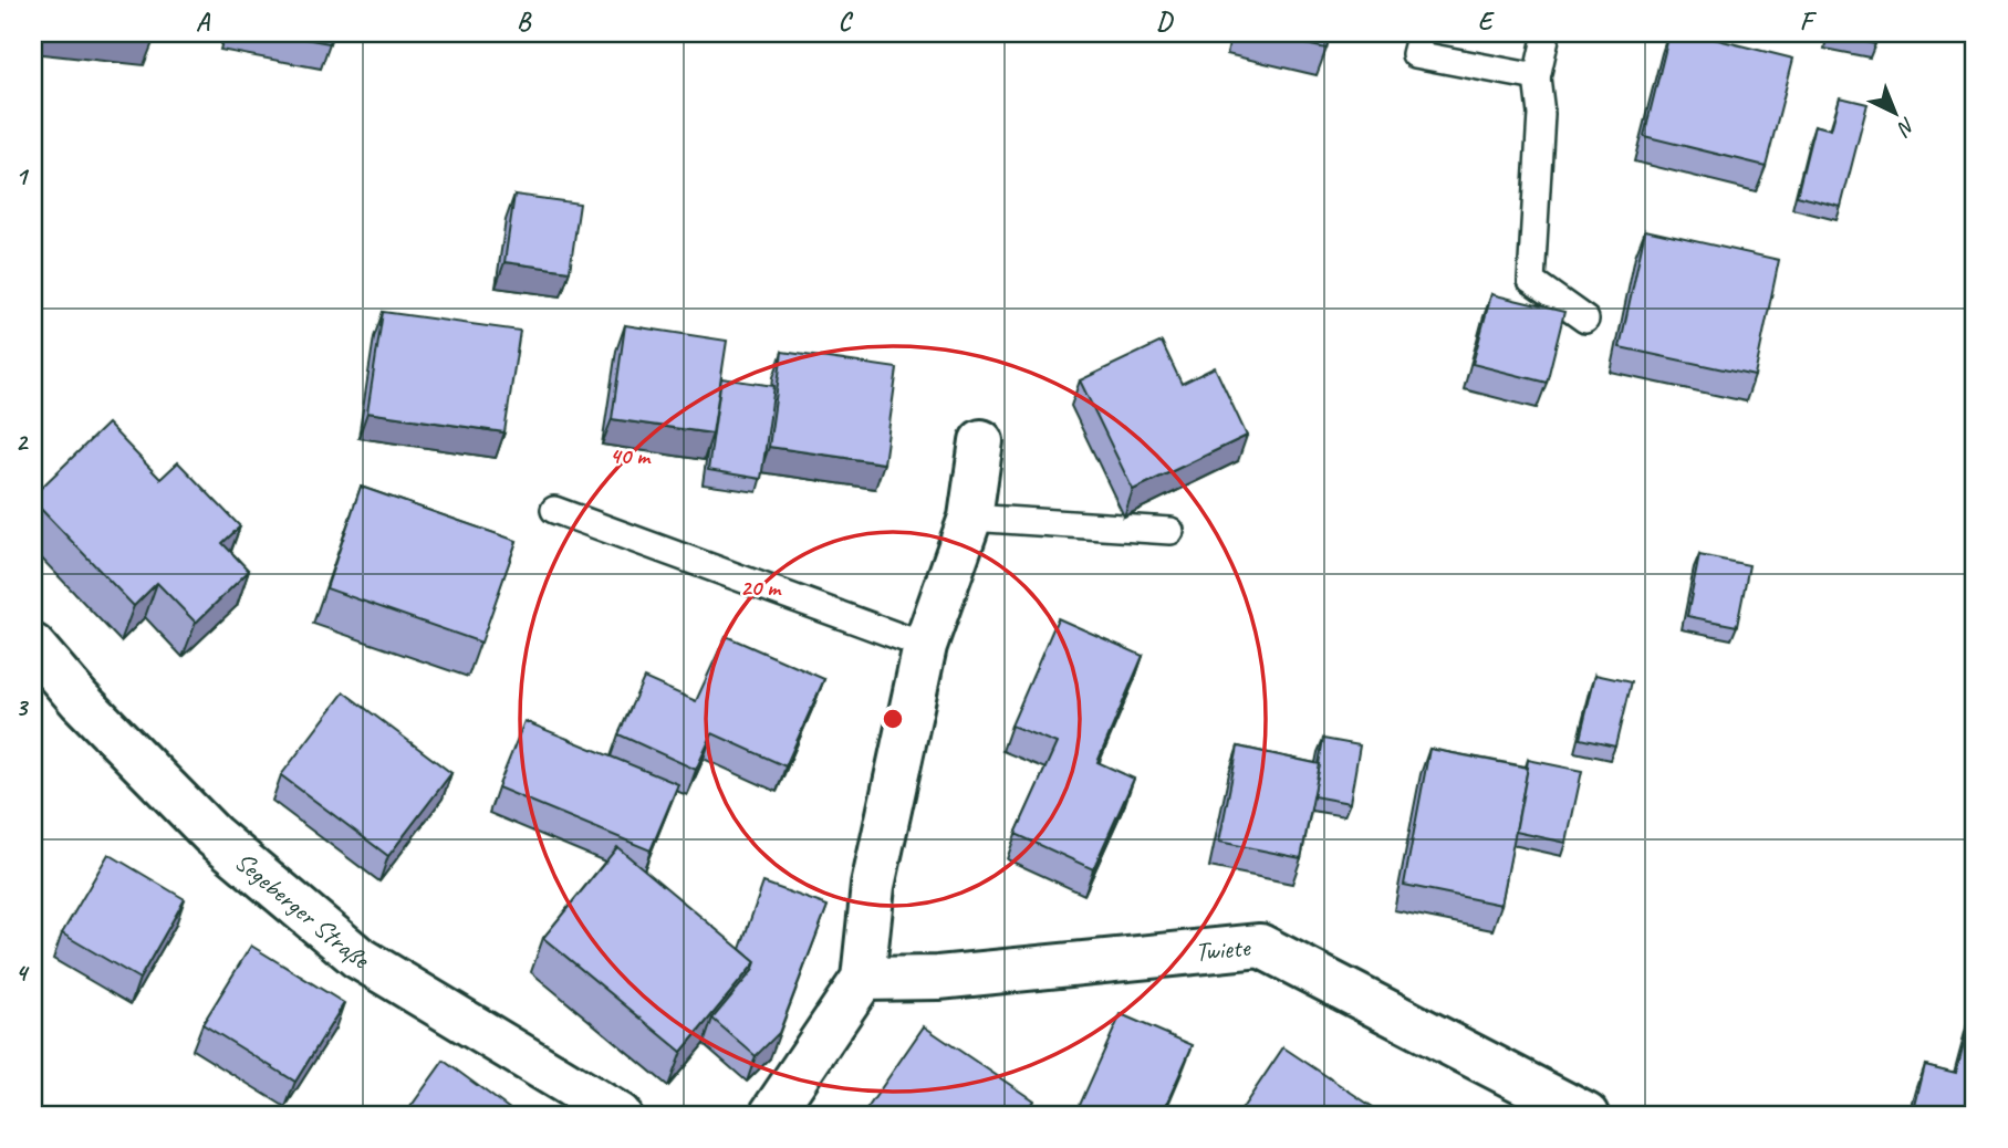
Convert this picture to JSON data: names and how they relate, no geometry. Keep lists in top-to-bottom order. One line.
{"streets":{"street":["Segeberger Straße","Twiete"]},"north":"bottom right","grid":{"columns":["A","B","C","D","E","F"],"rows":["1","2","3","4"]},"rings":["40 m","20 m"]}
